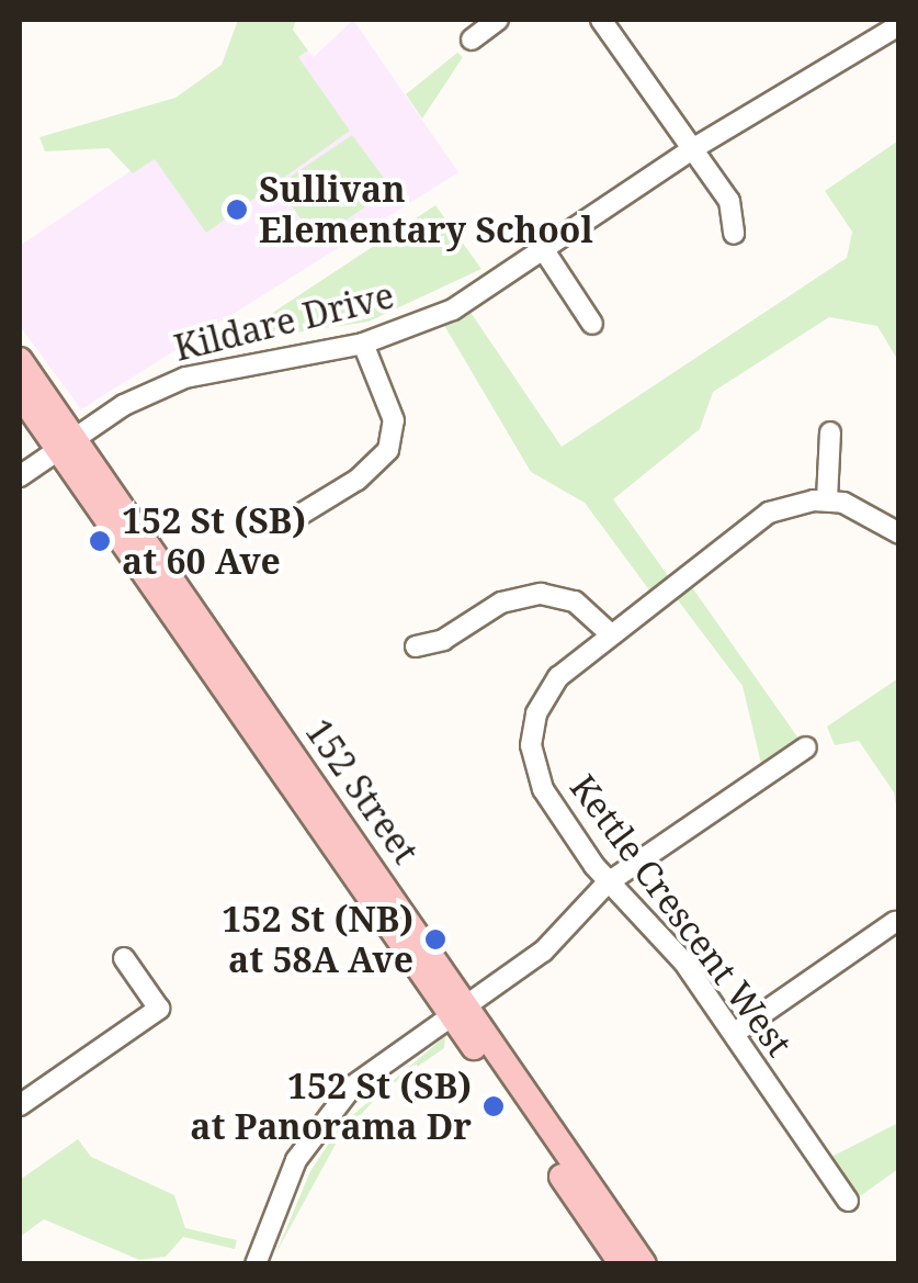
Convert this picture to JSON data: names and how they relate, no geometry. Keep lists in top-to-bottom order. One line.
{"streets":{"main road":["152 Street"],"street":["Kildare Drive","Kettle Crescent West"]},"crossings":[["Kildare Drive","152 Street"]],"places":["Sullivan Elementary School","152 St (SB) at 60 Ave","152 St (NB) at 58A Ave","152 St (SB) at Panorama Dr"]}
